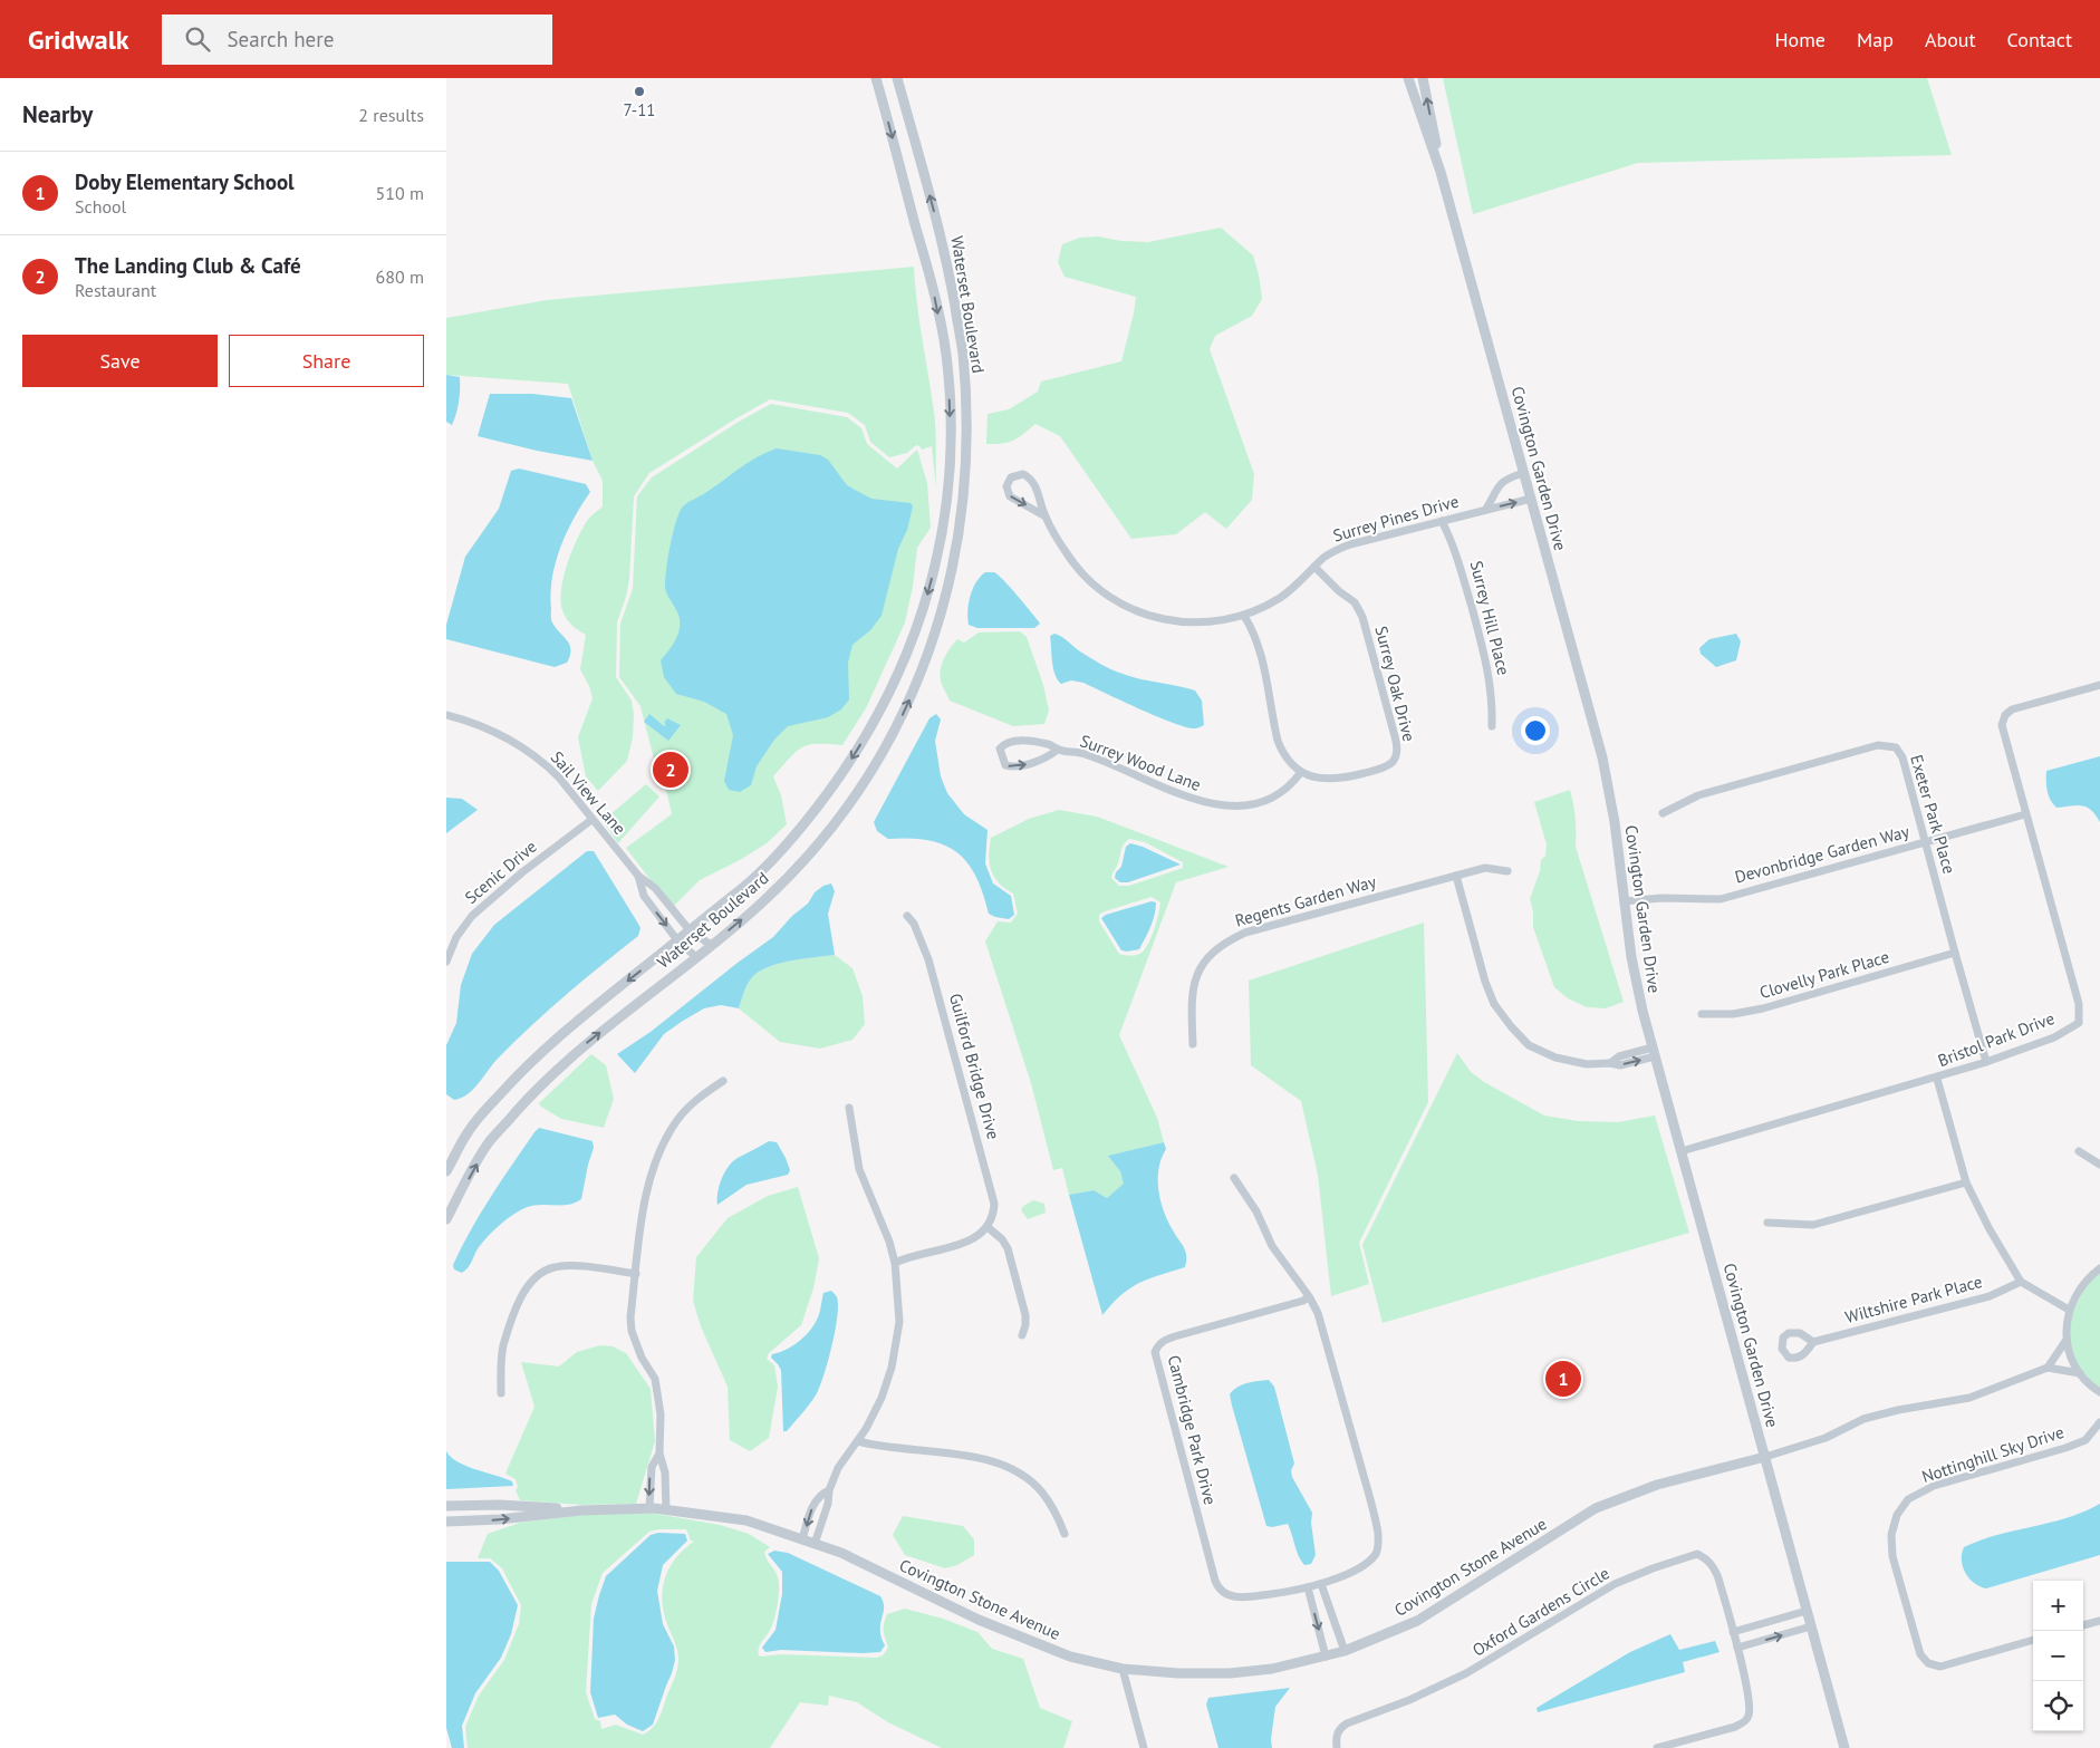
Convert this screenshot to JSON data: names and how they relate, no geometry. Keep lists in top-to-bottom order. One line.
{"streets":{"street":["Waterset Boulevard","Covington Garden Drive","Surrey Pines Drive","Surrey Hill Place","Surrey Oak Drive","Surrey Wood Lane","Sail View Lane","Exeter Park Place","Devonbridge Garden Way","Scenic Drive","Regents Garden Way","Clovelly Park Place","Bristol Park Drive","Guilford Bridge Drive","Wiltshire Park Place","Cambridge Park Drive","Nottinghill Sky Drive","Covington Stone Avenue","Oxford Gardens Circle"]},"crossings":[["Waterset Boulevard","Sail View Lane"],["Covington Garden Drive","Surrey Pines Drive"],["Covington Garden Drive","Devonbridge Garden Way"],["Covington Garden Drive","Bristol Park Drive"],["Covington Garden Drive","Covington Stone Avenue"],["Surrey Pines Drive","Surrey Hill Place"],["Surrey Pines Drive","Surrey Oak Drive"],["Surrey Oak Drive","Surrey Wood Lane"],["Sail View Lane","Scenic Drive"],["Exeter Park Place","Devonbridge Garden Way"],["Exeter Park Place","Clovelly Park Place"],["Exeter Park Place","Bristol Park Drive"],["Devonbridge Garden Way","Bristol Park Drive"]],"places":["7-11"],"page":{"header":"Gridwalk","search":"Search here","nav":["Home","Map","About","Contact"],"heading":["Nearby","2 results"],"list":[{"mark":"1","name":"Doby Elementary School","note":"School","value":"510 m"},{"mark":"2","name":"The Landing Club & Café","note":"Restaurant","value":"680 m"}],"buttons":["Save","Share"],"pins":["2","1"],"map_buttons":["+","−"]}}
